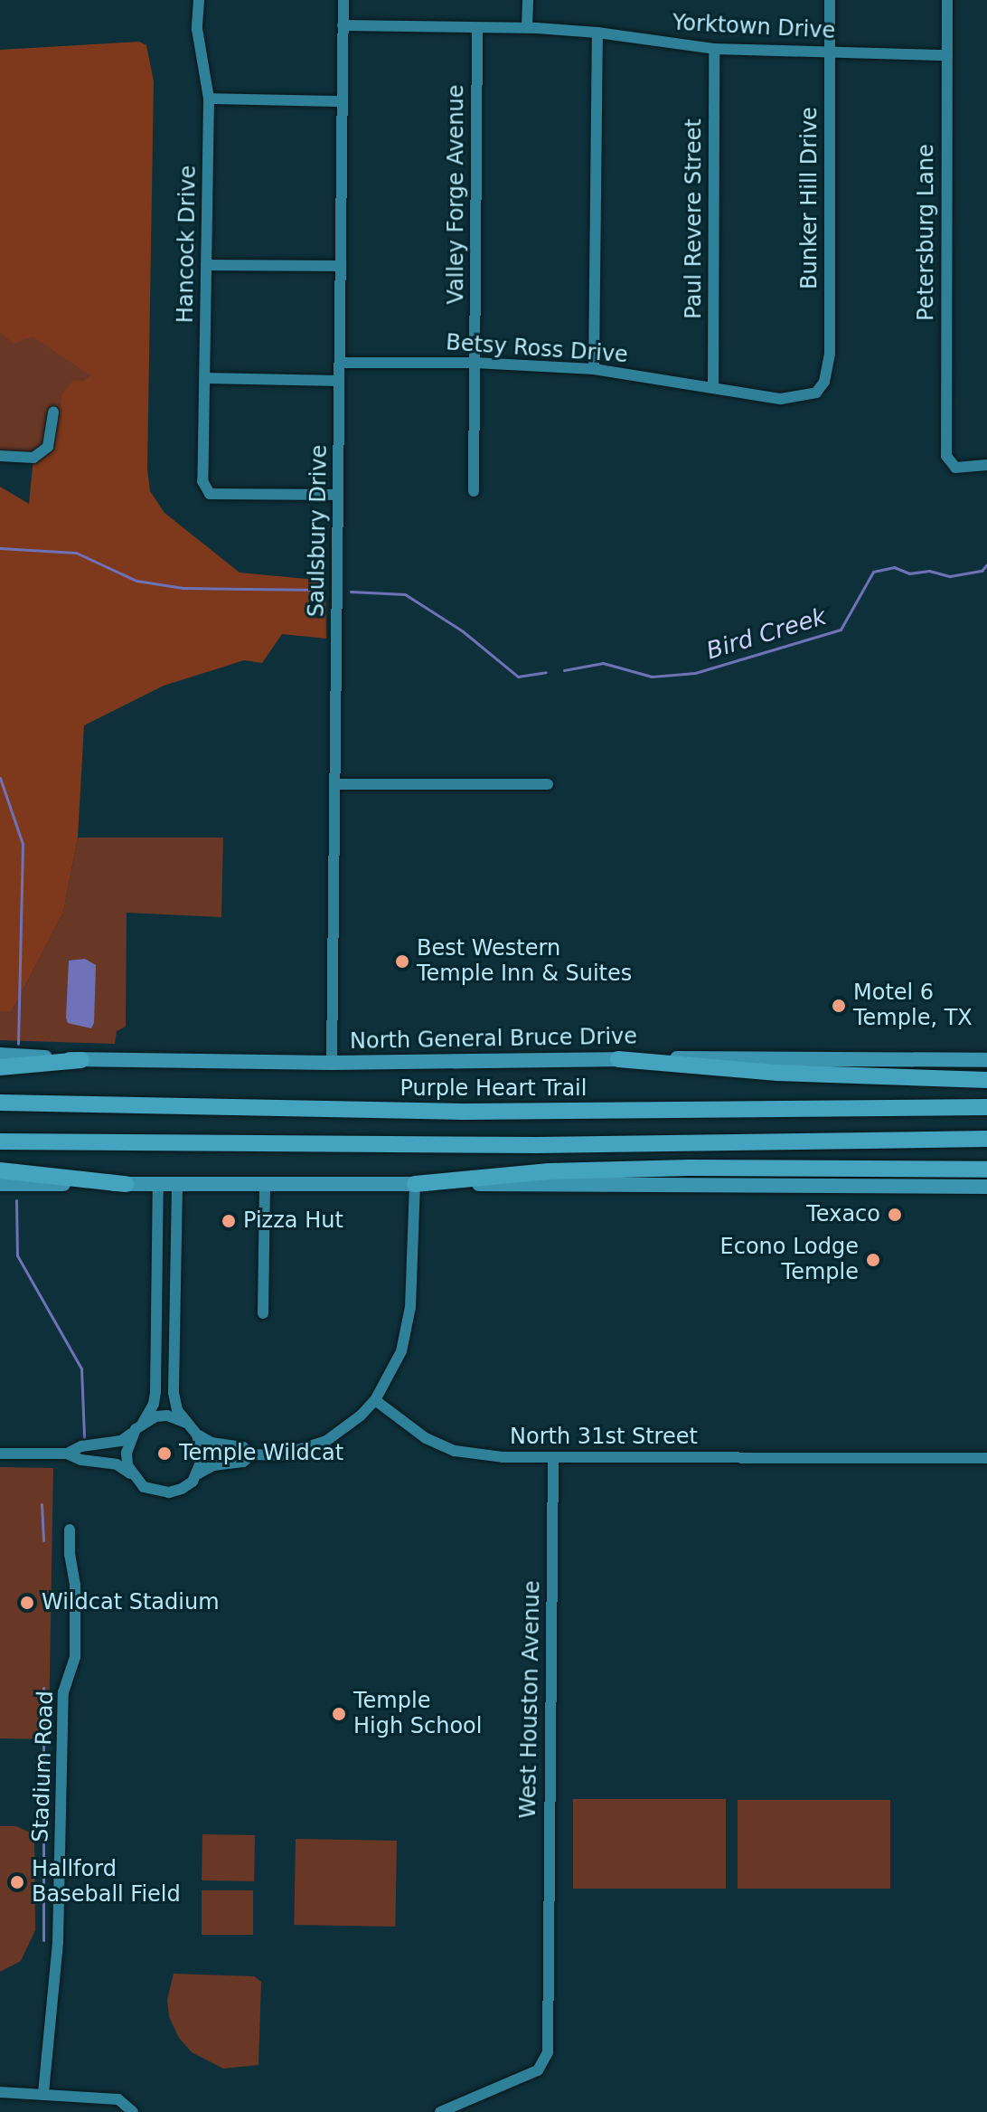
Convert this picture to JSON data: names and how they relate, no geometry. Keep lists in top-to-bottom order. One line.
{"streets":{"highway":["Purple Heart Trail"],"main road":["North General Bruce Drive"],"street":["Yorktown Drive","Valley Forge Avenue","Bunker Hill Drive","Paul Revere Street","Petersburg Lane","Hancock Drive","Betsy Ross Drive","Saulsbury Drive","North 31st Street","West Houston Avenue","Stadium Road"]},"crossings":[["Yorktown Drive","Valley Forge Avenue"],["Yorktown Drive","Bunker Hill Drive"],["Yorktown Drive","Paul Revere Street"],["Yorktown Drive","Petersburg Lane"],["Yorktown Drive","Saulsbury Drive"],["Valley Forge Avenue","Betsy Ross Drive"],["Bunker Hill Drive","Betsy Ross Drive"],["Paul Revere Street","Betsy Ross Drive"],["Hancock Drive","Saulsbury Drive"],["Betsy Ross Drive","Saulsbury Drive"],["Saulsbury Drive","North General Bruce Drive"],["North 31st Street","West Houston Avenue"]],"water":["Bird Creek"],"places":["Best Western Temple Inn & Suites","Motel 6 Temple, TX","Texaco","Pizza Hut","Econo Lodge Temple","Temple Wildcat","Wildcat Stadium","Temple High School","Hallford Baseball Field"]}
